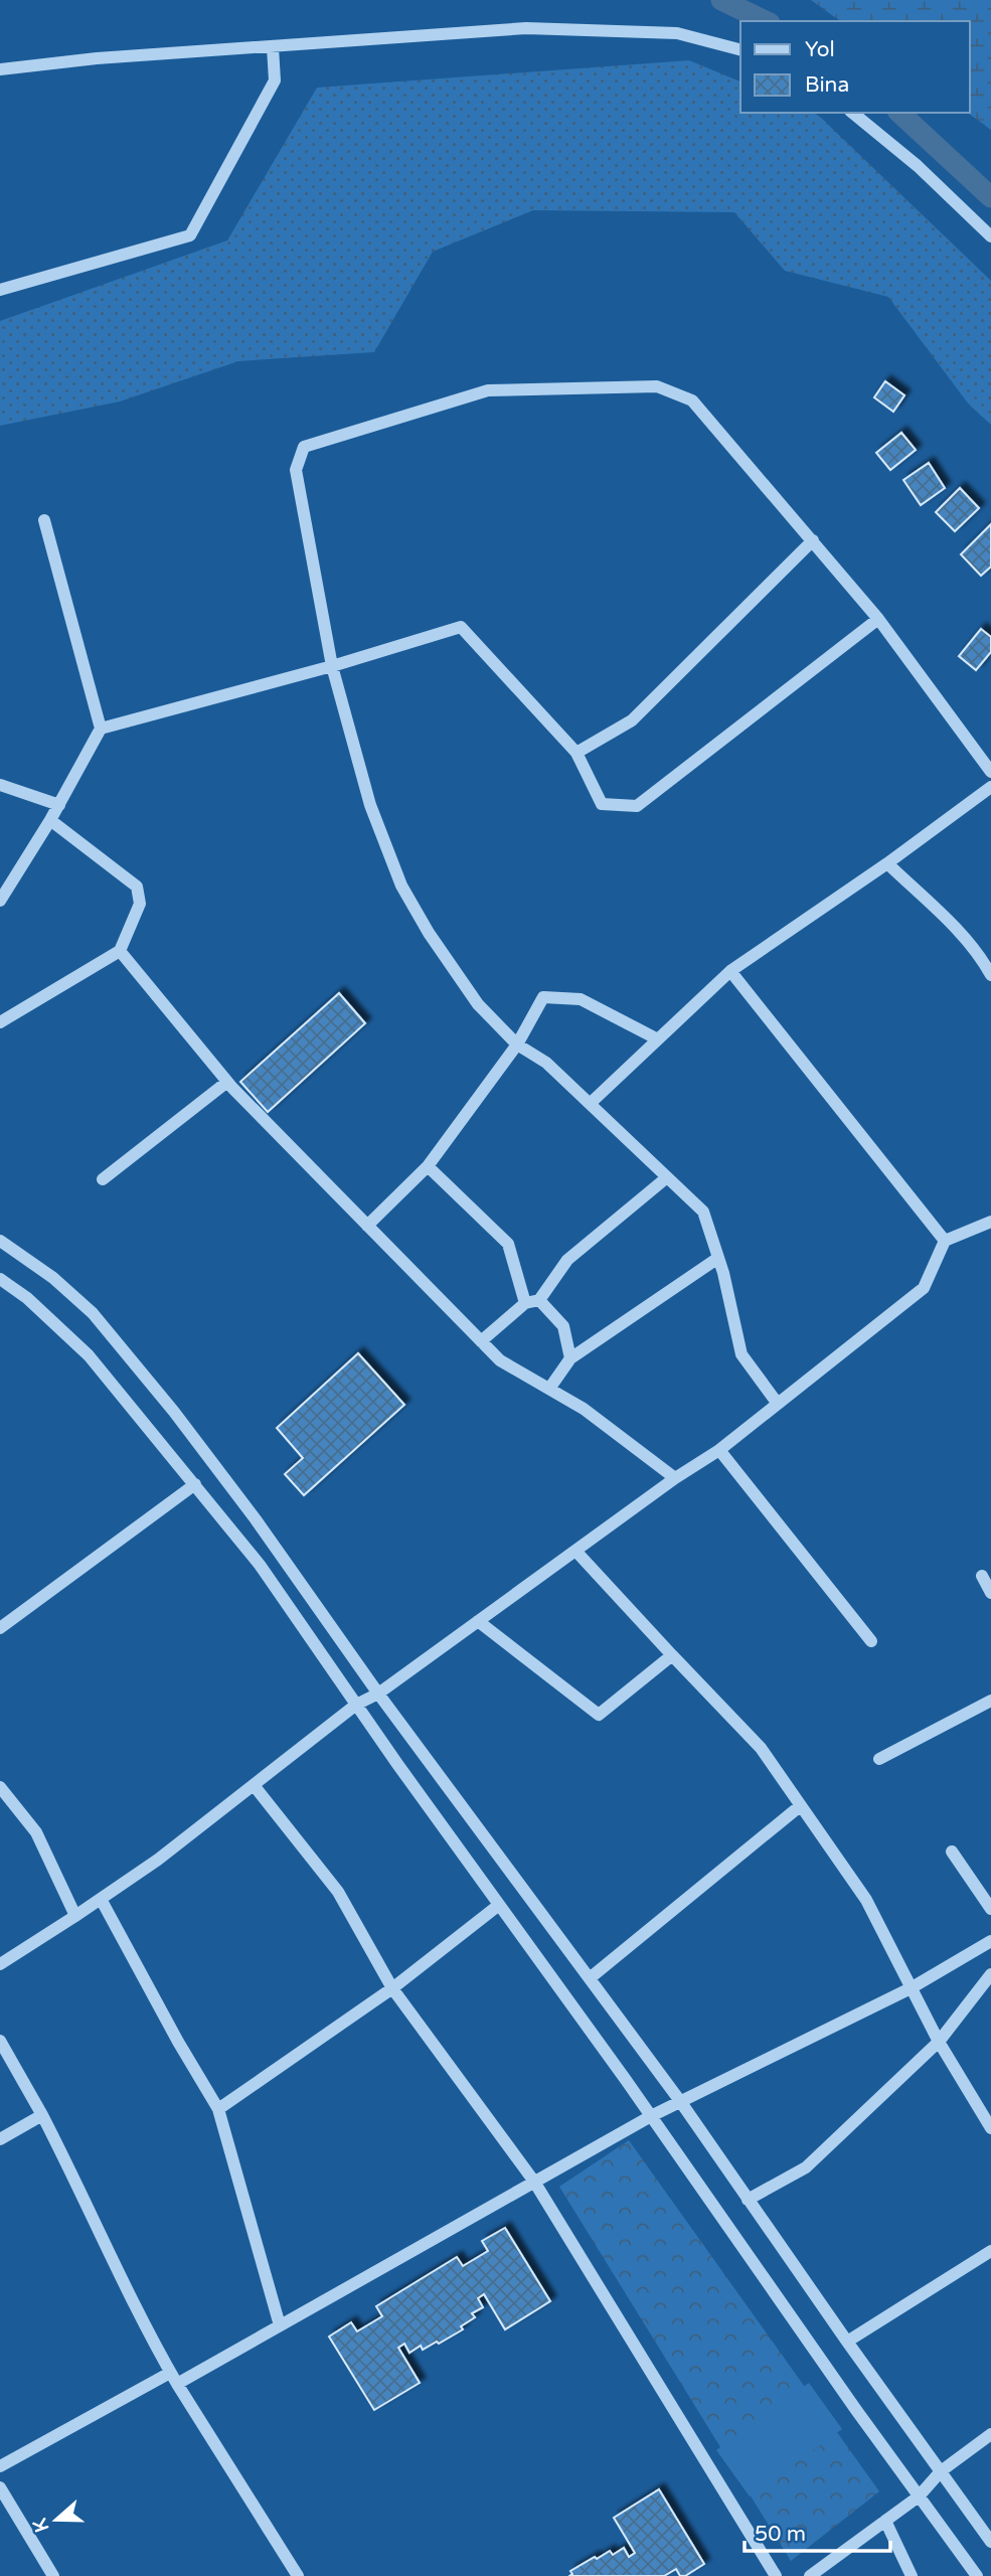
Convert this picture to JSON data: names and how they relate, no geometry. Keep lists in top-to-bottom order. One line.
{"legend":["Yol","Bina"],"scale_bar":"50 m","north":"left"}
